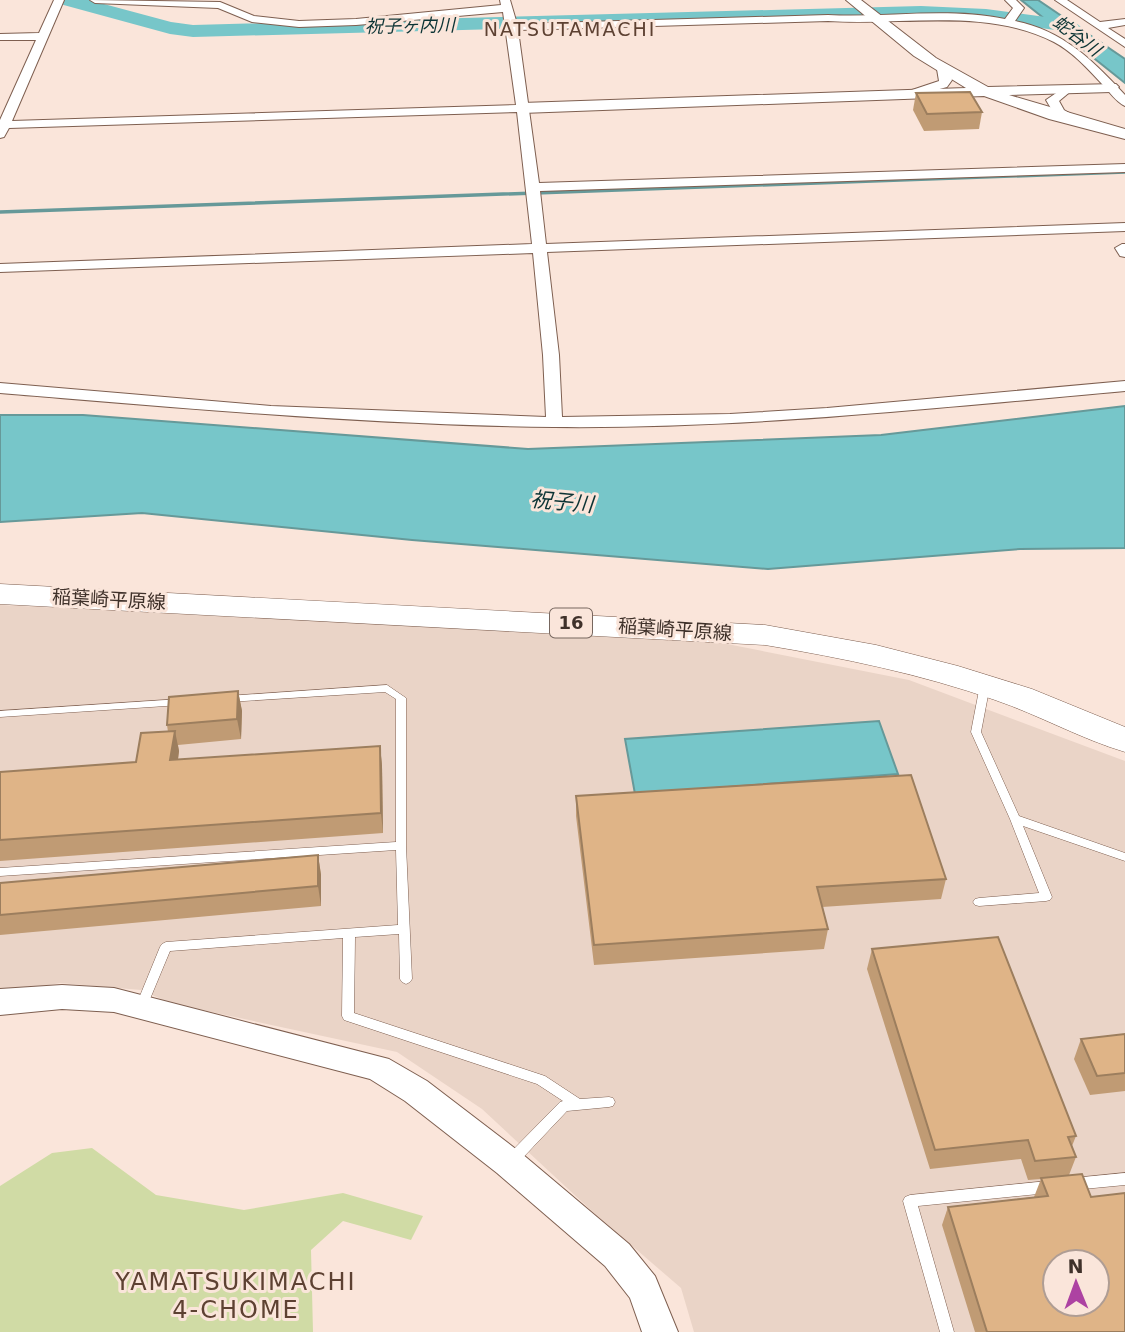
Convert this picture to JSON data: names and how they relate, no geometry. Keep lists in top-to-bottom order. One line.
{"streets":{"main road":["稲葉崎平原線","16"]},"districts":["NATSUTAMACHI","YAMATSUKIMACHI 4-CHOME"],"water":["祝子ヶ内川","蛇谷川","祝子川"],"north":"top"}
